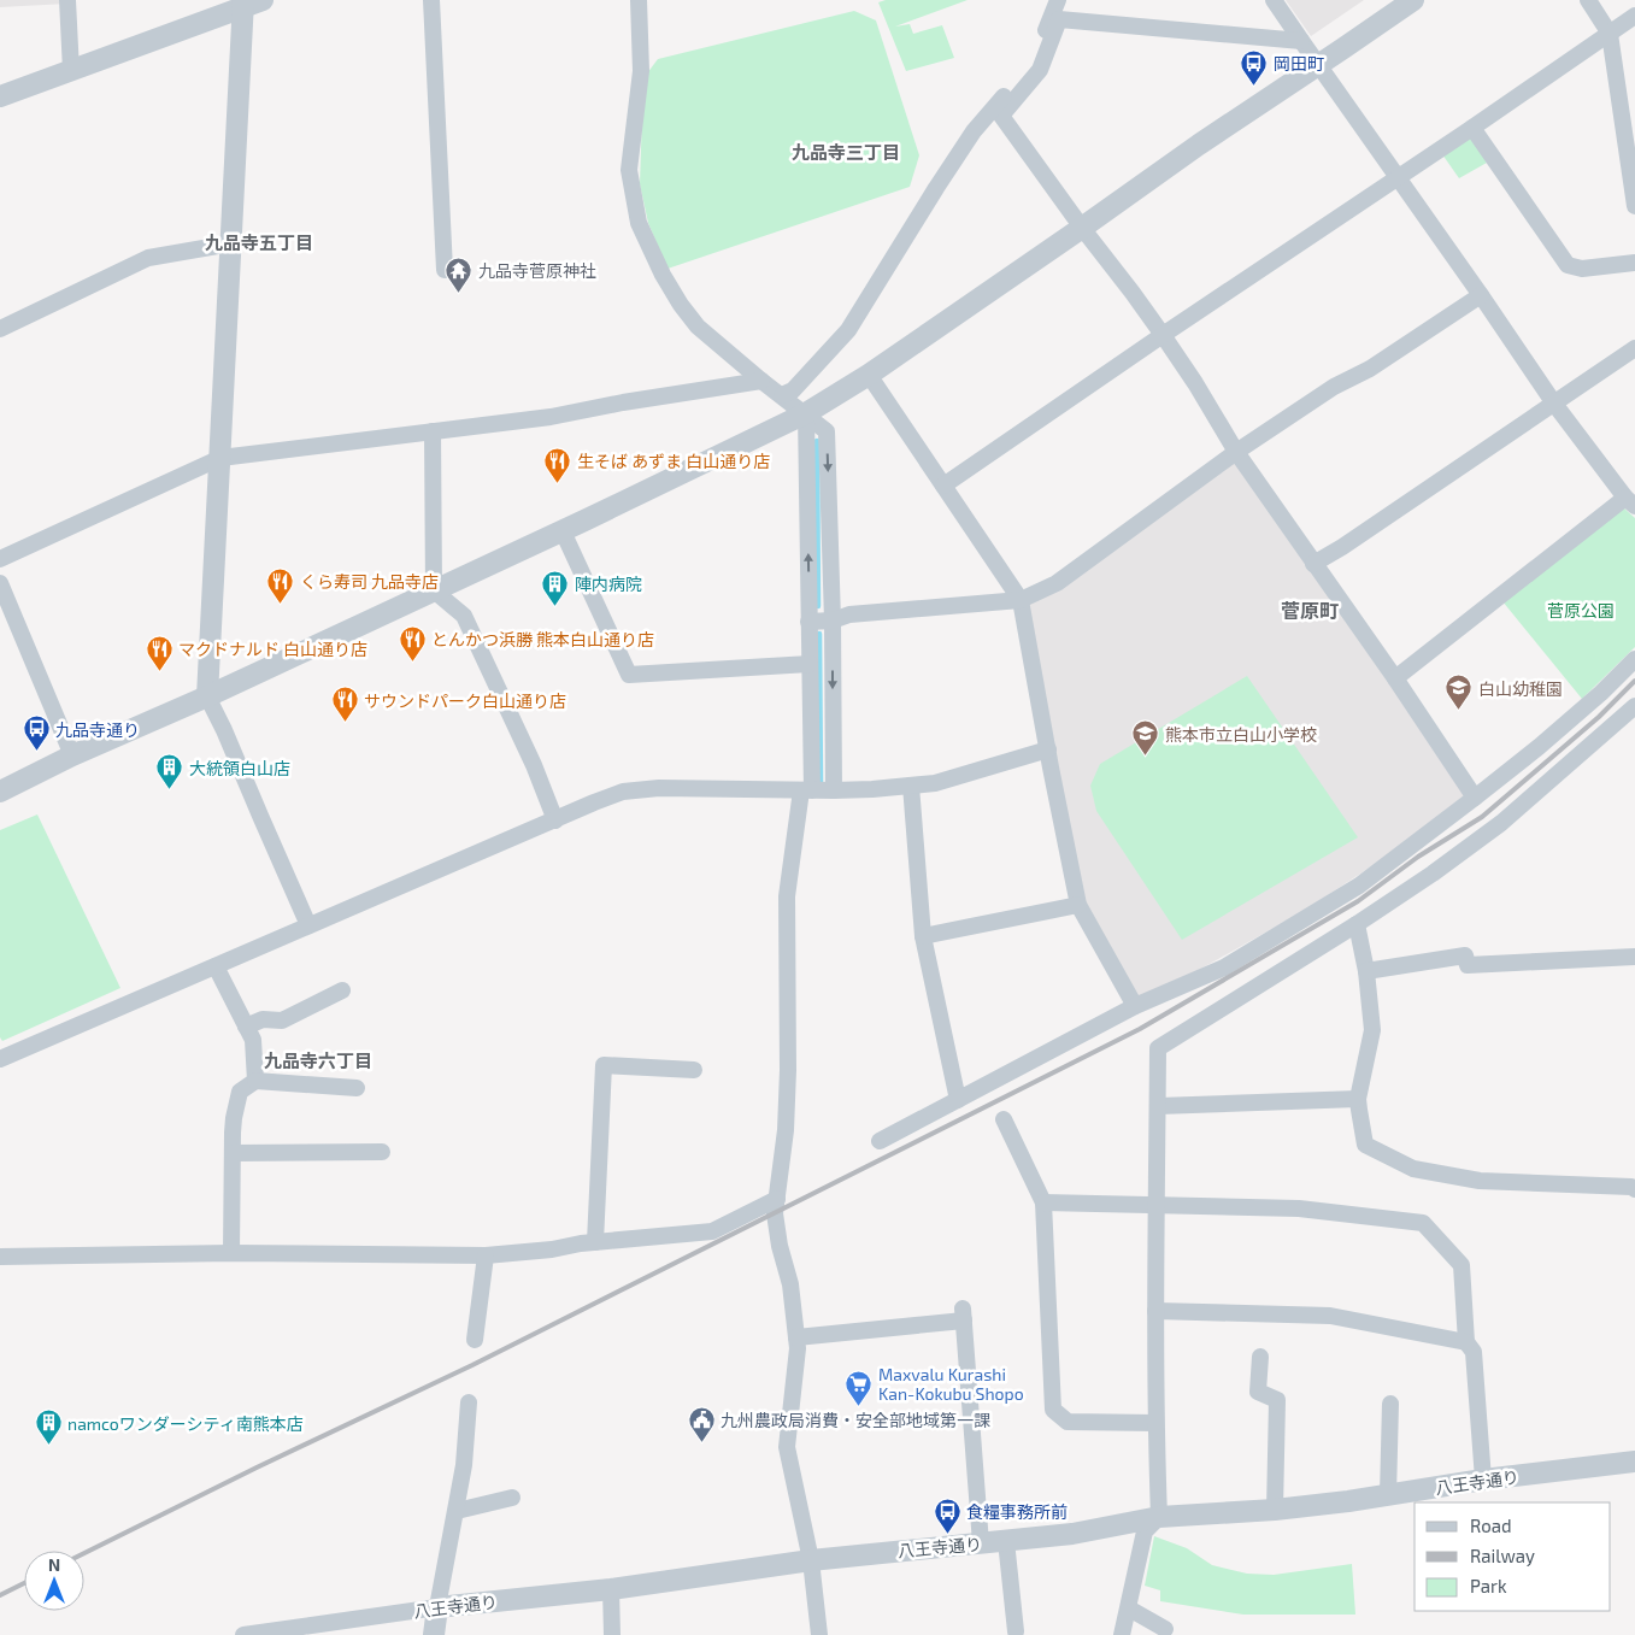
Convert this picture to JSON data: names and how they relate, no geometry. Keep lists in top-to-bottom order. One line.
{"streets":{"street":["八王寺通り"]},"districts":["九品寺三丁目","九品寺五丁目","菅原町","九品寺六丁目"],"parks":["菅原公園"],"places":{"bus stop":["岡田町","九品寺通り","食糧事務所前"],"temple":["九品寺菅原神社"],"restaurant":["生そば あずま 白山通り店","くら寿司 九品寺店","とんかつ浜勝 熊本白山通り店","マクドナルド 白山通り店","サウンドパーク白山通り店"],"building":["陣内病院","大統領白山店","namcoワンダーシティ南熊本店"],"school or university":["白山幼稚園","熊本市立白山小学校"],"supermarket":["Maxvalu Kurashi Kan-Kokubu Shopo"],"public building":["九州農政局消費・安全部地域第一課"]},"legend":["Road","Railway","Park"],"north":"top"}
